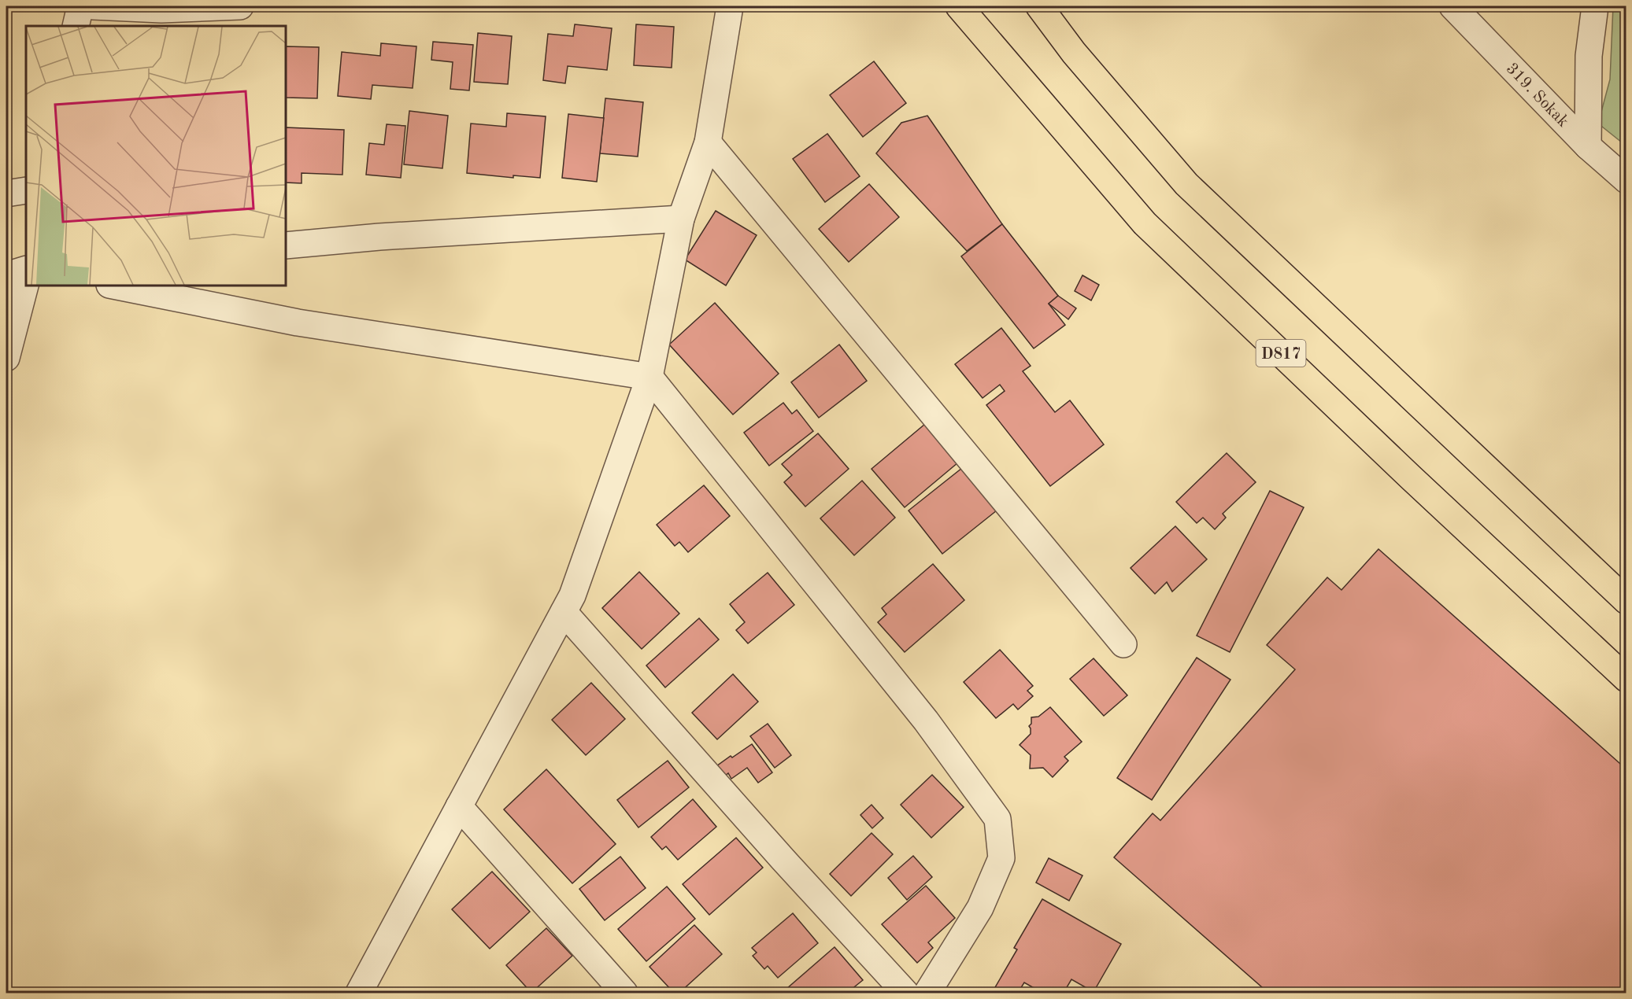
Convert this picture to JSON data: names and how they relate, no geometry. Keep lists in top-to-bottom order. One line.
{"streets":{"highway":["D817"],"street":["319. Sokak"]}}
